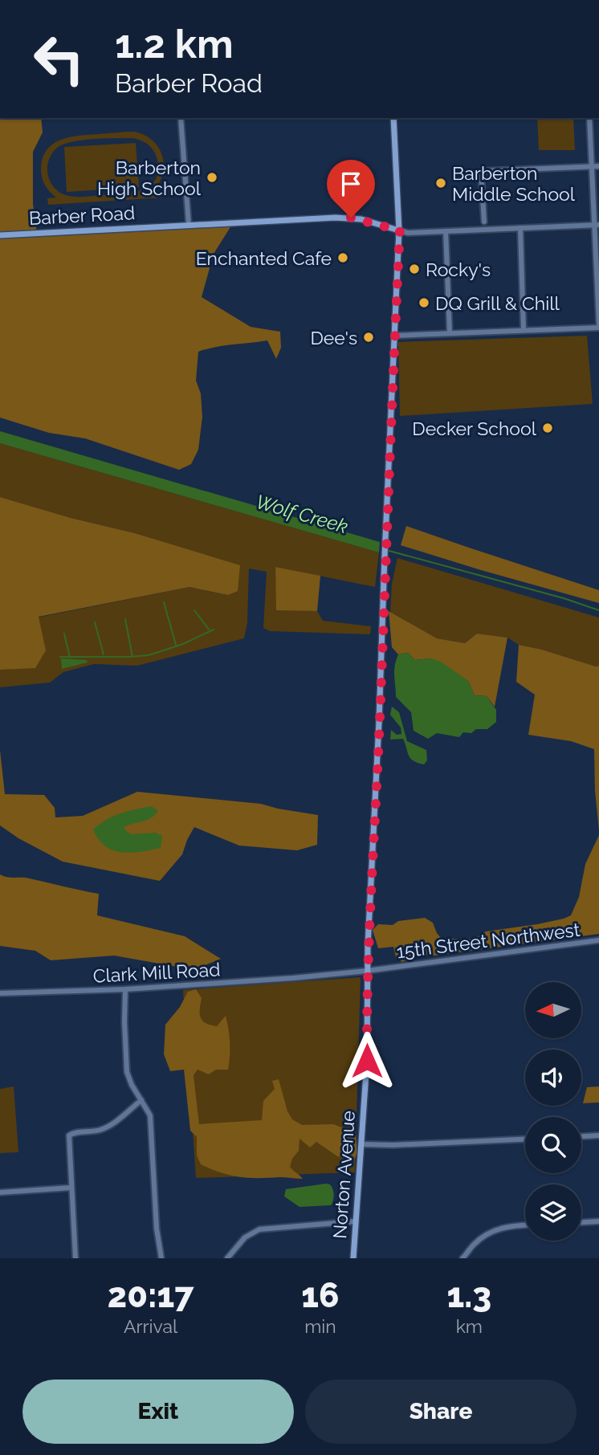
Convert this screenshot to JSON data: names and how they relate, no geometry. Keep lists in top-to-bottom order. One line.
{"streets":{"main road":["Barber Road","Norton Avenue"],"street":["15th Street Northwest","Clark Mill Road"]},"crossings":[["Barber Road","Norton Avenue"],["15th Street Northwest","Clark Mill Road"],["15th Street Northwest","Norton Avenue"]],"water":["Wolf Creek"],"places":["Barberton High School","Barberton Middle School","Enchanted Cafe","Rocky's","DQ Grill & Chill","Dee's","Decker School"],"north":"left","page":{"turn":["1.2 km","Barber Road"],"eta":["20:17","Arrival","16","min","1.3","km"],"buttons":["Exit","Share"]}}
